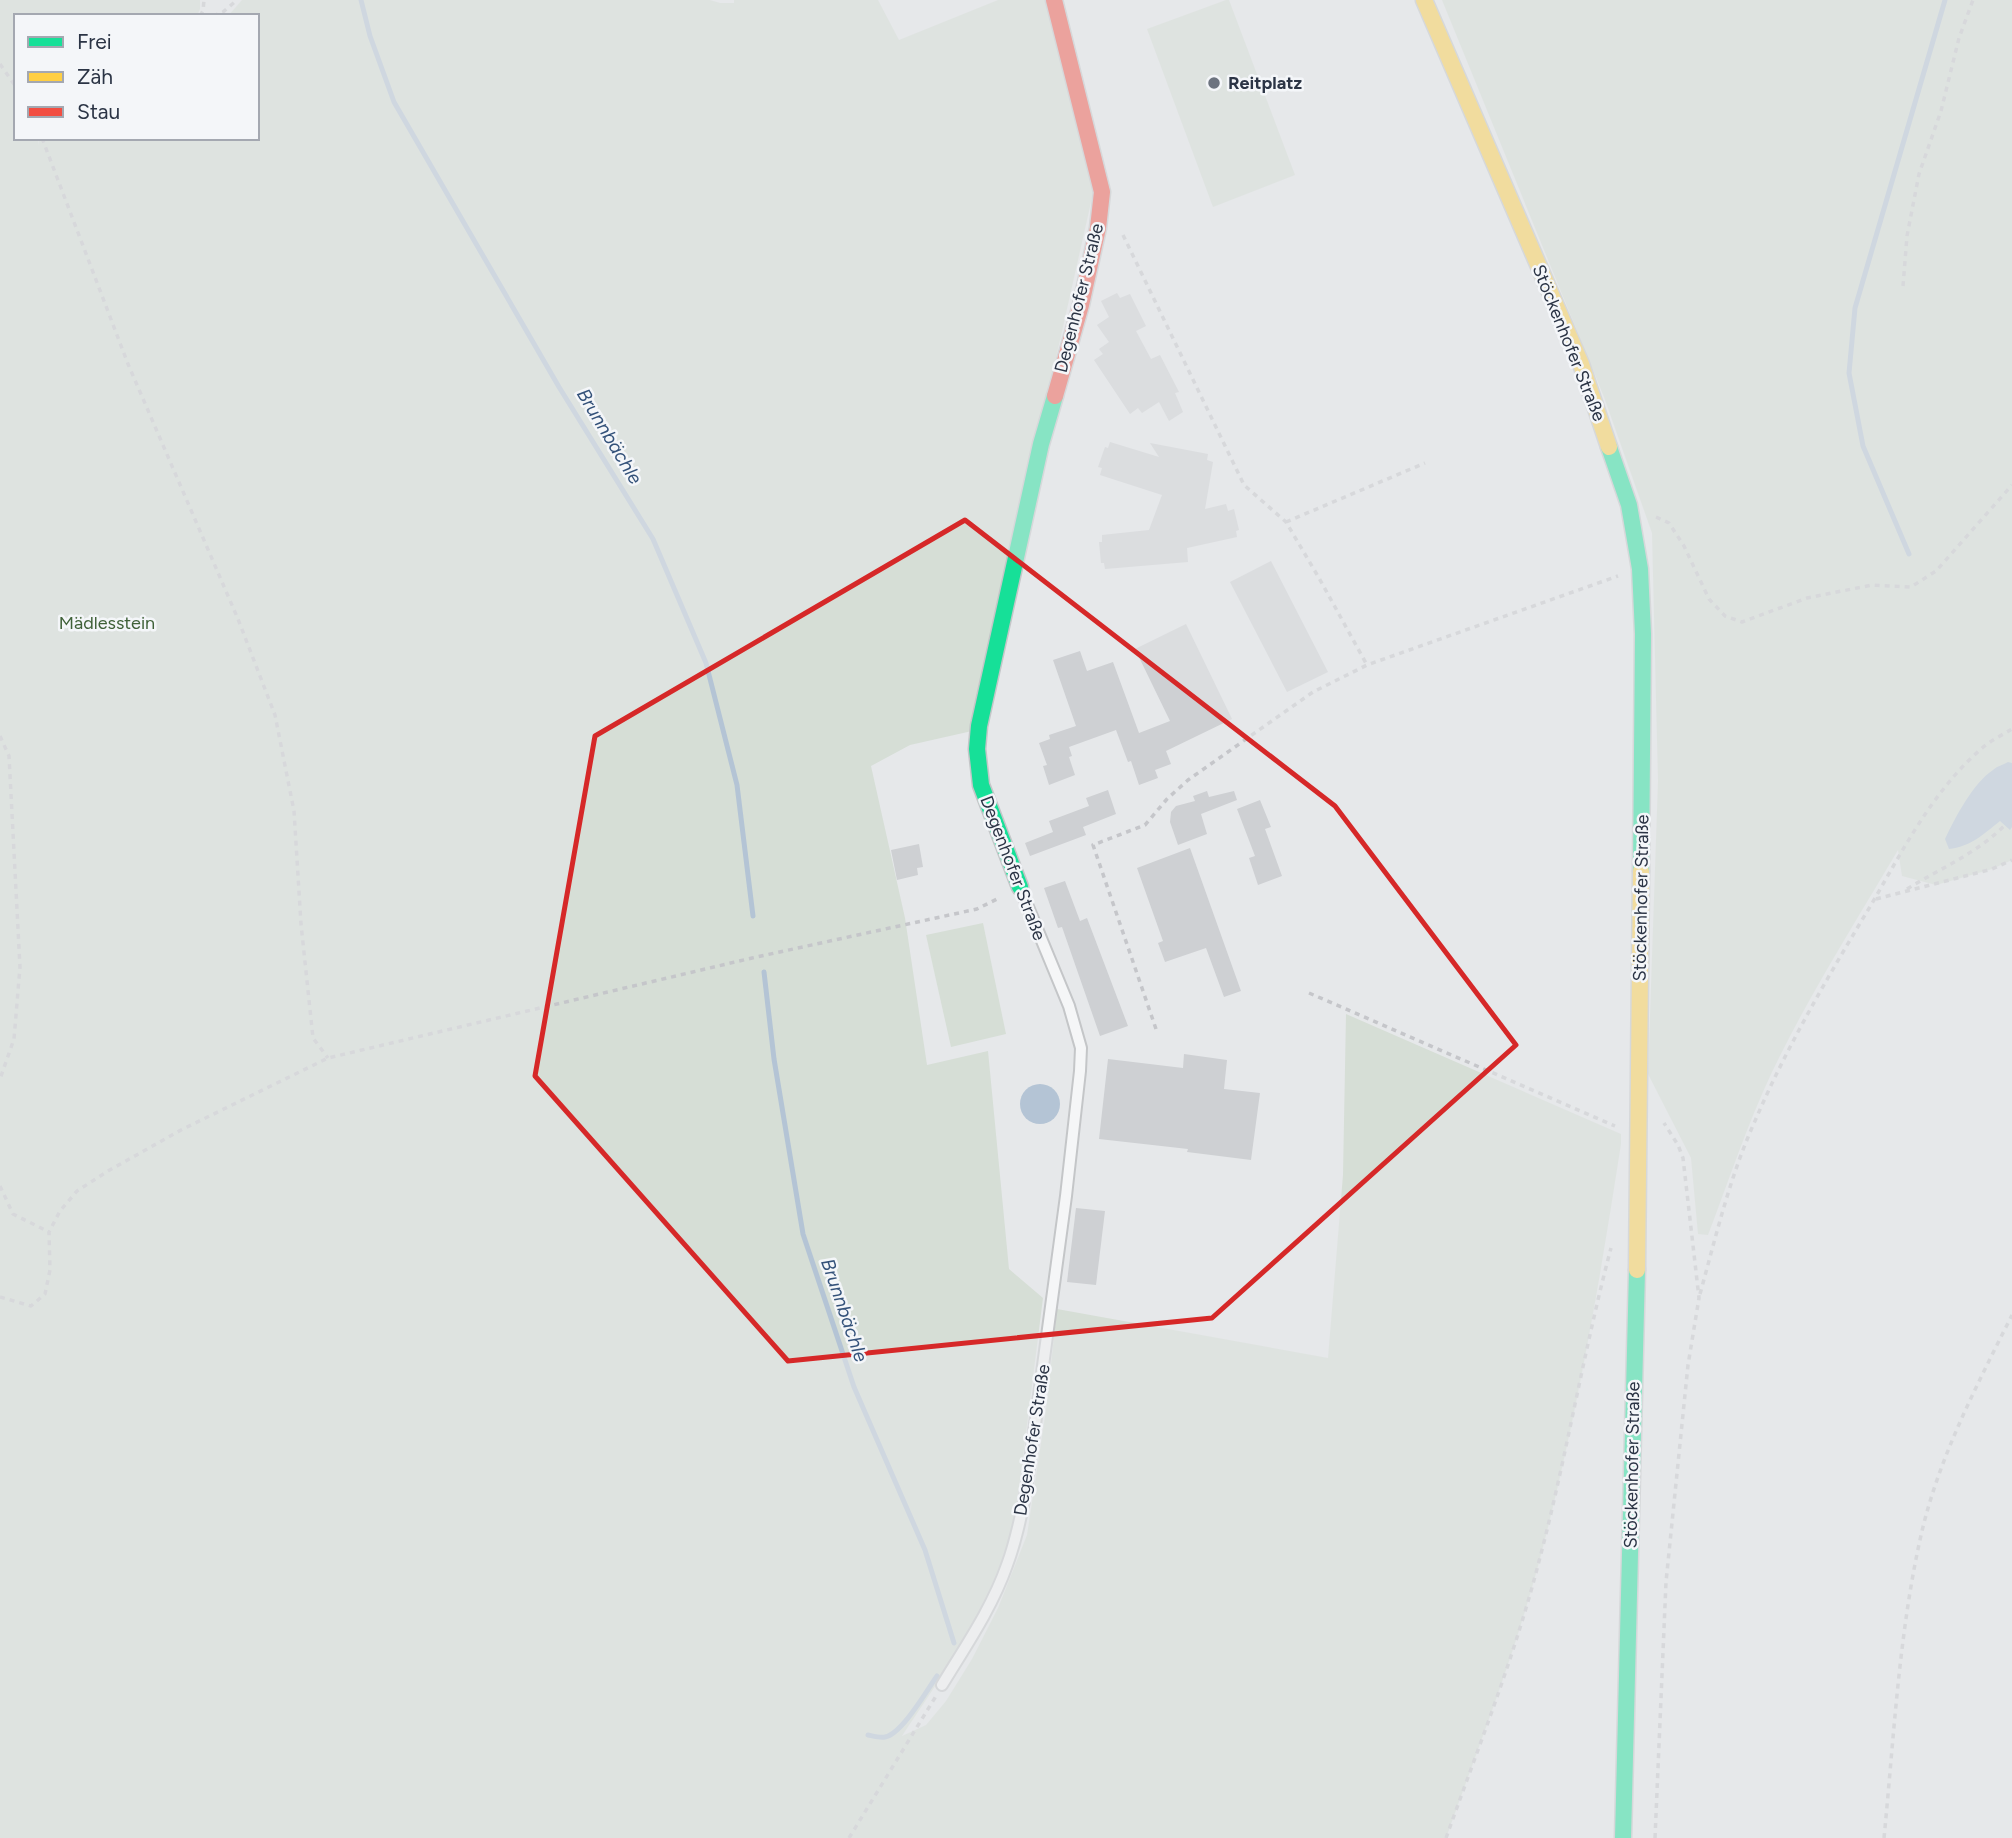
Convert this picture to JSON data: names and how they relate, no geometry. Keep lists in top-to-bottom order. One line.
{"streets":{"main road":["Degenhofer Straße","Stöckenhofer Straße"]},"water":["Brunnbächle"],"parks":["Mädlesstein"],"places":["Reitplatz"],"legend":["Frei","Zäh","Stau"]}
